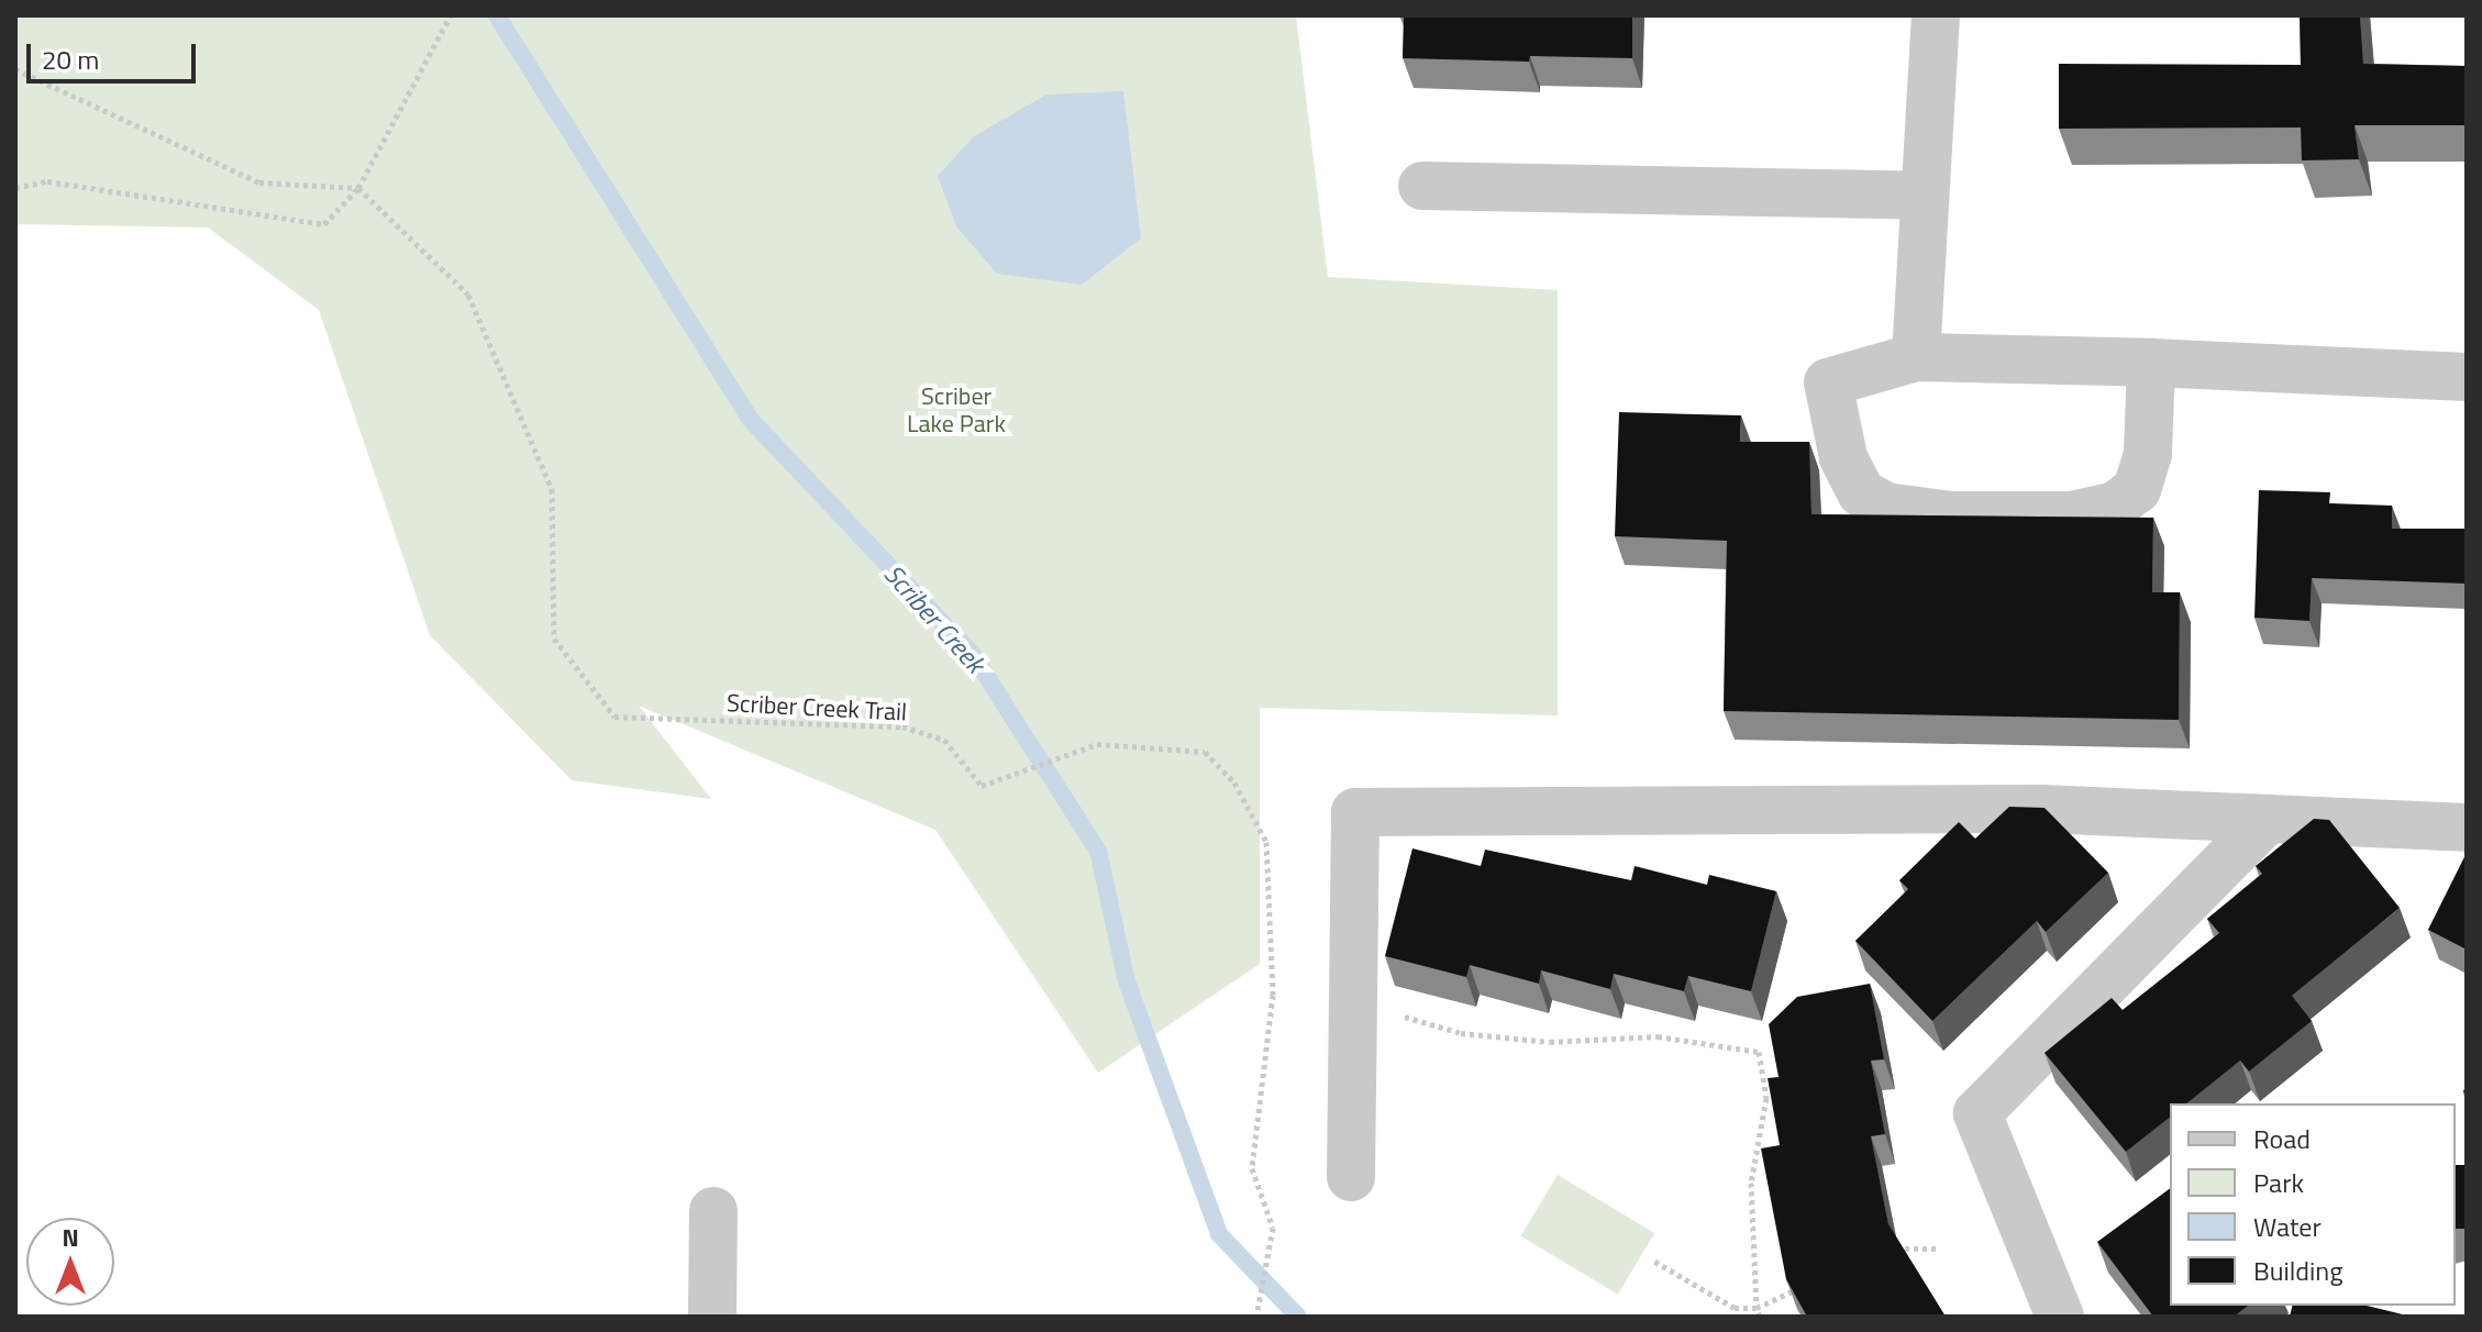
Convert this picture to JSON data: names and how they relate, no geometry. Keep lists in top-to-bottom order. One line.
{"streets":{"path":["Scriber Creek Trail"]},"water":["Scriber Creek"],"parks":["Scriber Lake Park"],"legend":["Road","Park","Water","Building"],"scale_bar":"20 m","north":"top"}
